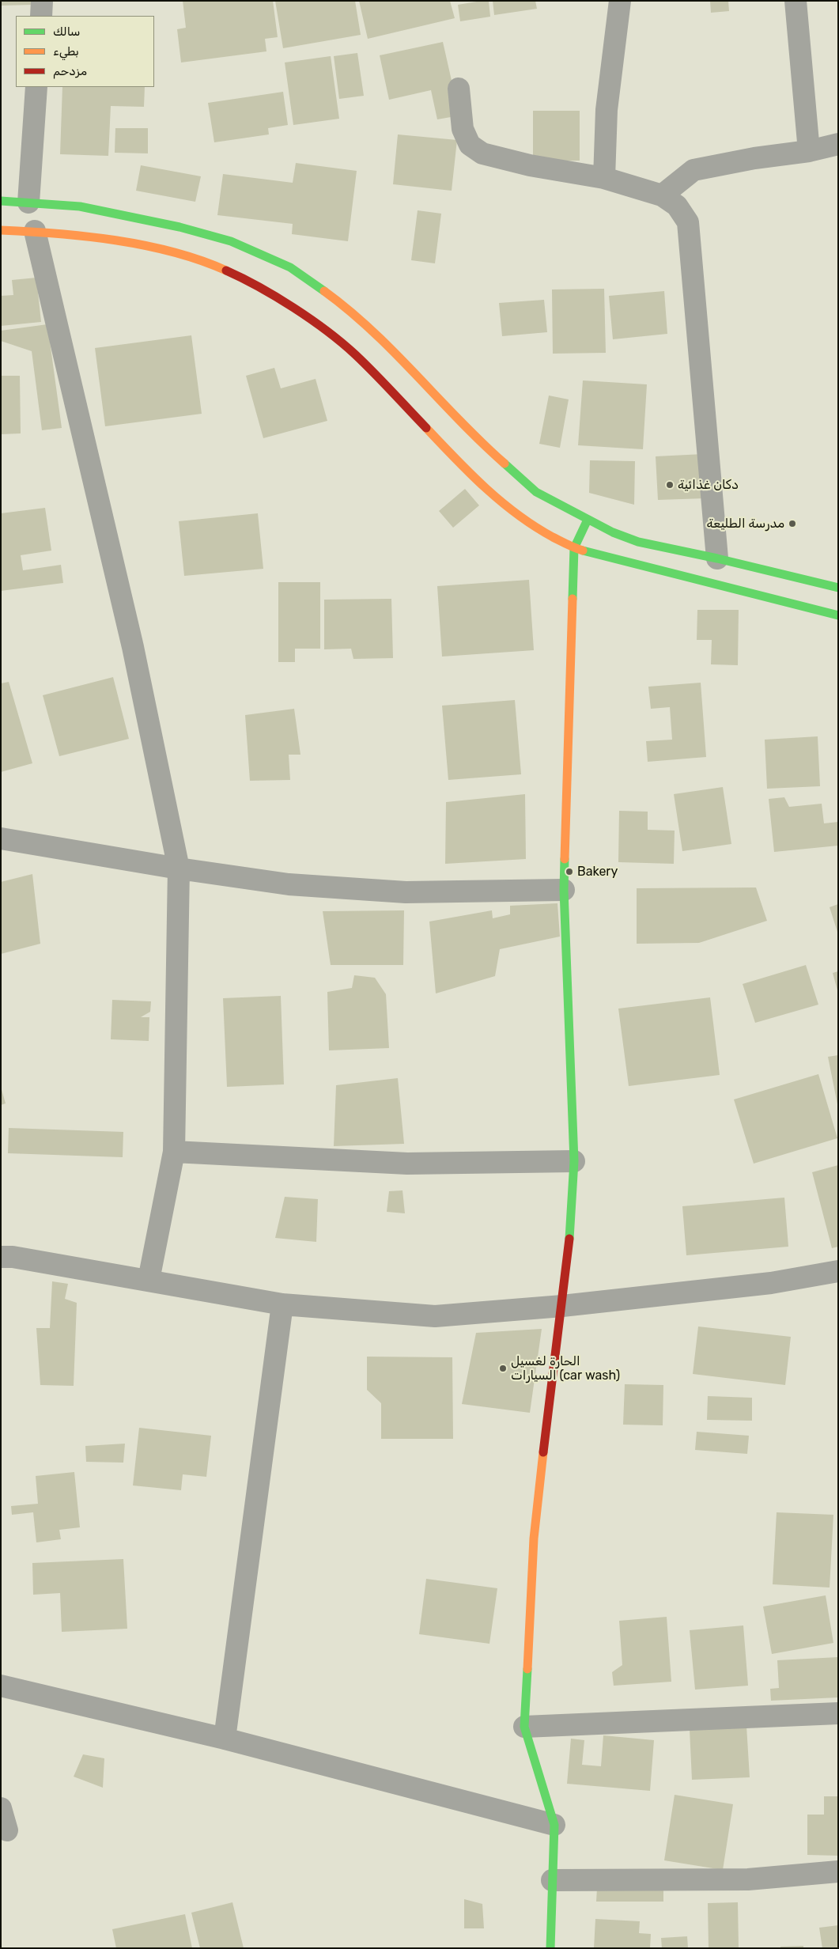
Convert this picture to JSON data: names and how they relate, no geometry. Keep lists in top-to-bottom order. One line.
{"places":["دكان غذائية","مدرسة الطليعة","Bakery","الحارة لغسيل السيارات (car wash)"],"legend":["سالك","بطيء","مزدحم"]}
